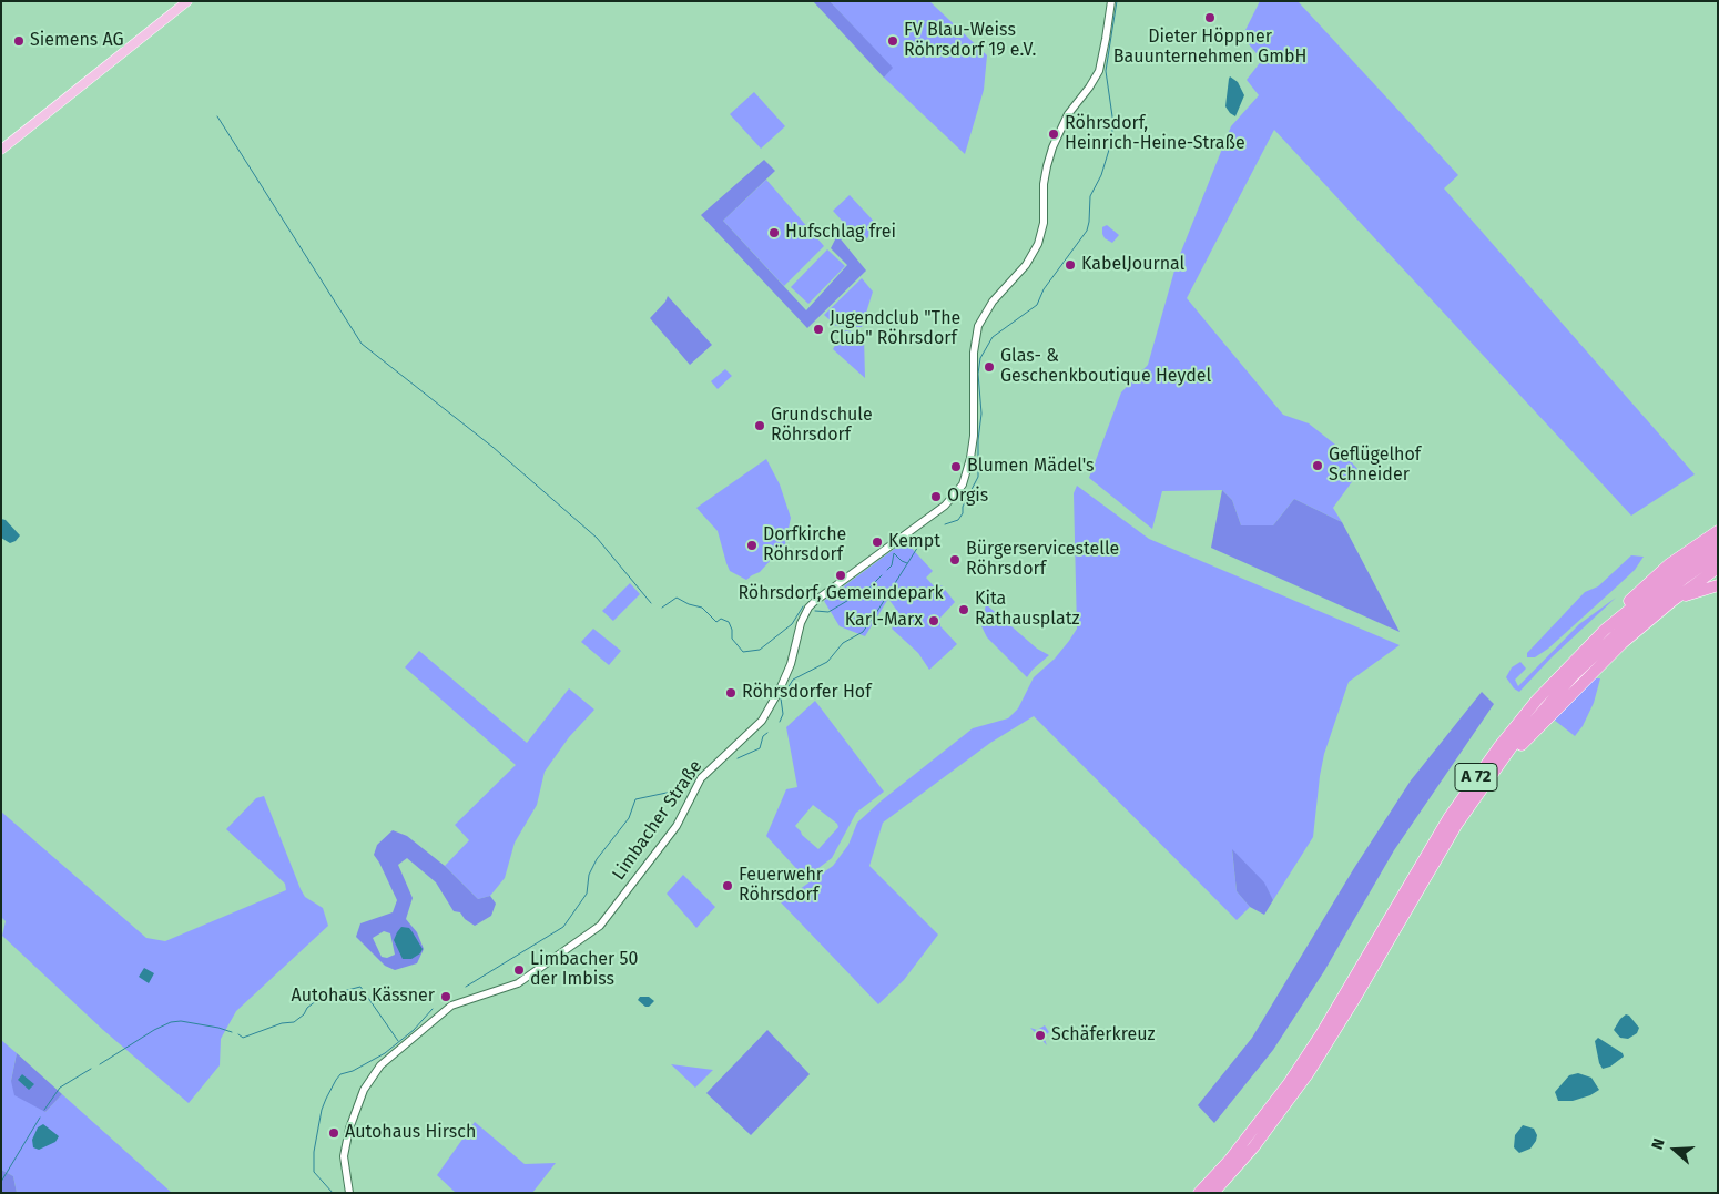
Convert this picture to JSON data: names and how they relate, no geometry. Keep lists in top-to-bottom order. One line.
{"streets":{"highway":["A 72"],"street":["Limbacher Straße"]},"places":["Dieter Höppner Bauunternehmen GmbH","Siemens AG","FV Blau-Weiss Röhrsdorf 19 e.V.","Röhrsdorf, Heinrich-Heine-Straße","Hufschlag frei","KabelJournal","Jugendclub \"The Club\" Röhrsdorf","Glas- & Geschenkboutique Heydel","Grundschule Röhrsdorf","Geflügelhof Schneider","Blumen Mädel's","Orgis","Kempt","Dorfkirche Röhrsdorf","Bürgerservicestelle Röhrsdorf","Röhrsdorf, Gemeindepark","Kita Rathausplatz","Karl-Marx","Röhrsdorfer Hof","Feuerwehr Röhrsdorf","Limbacher 50 der Imbiss","Autohaus Kässner","Schäferkreuz","Autohaus Hirsch"],"north":"left"}
